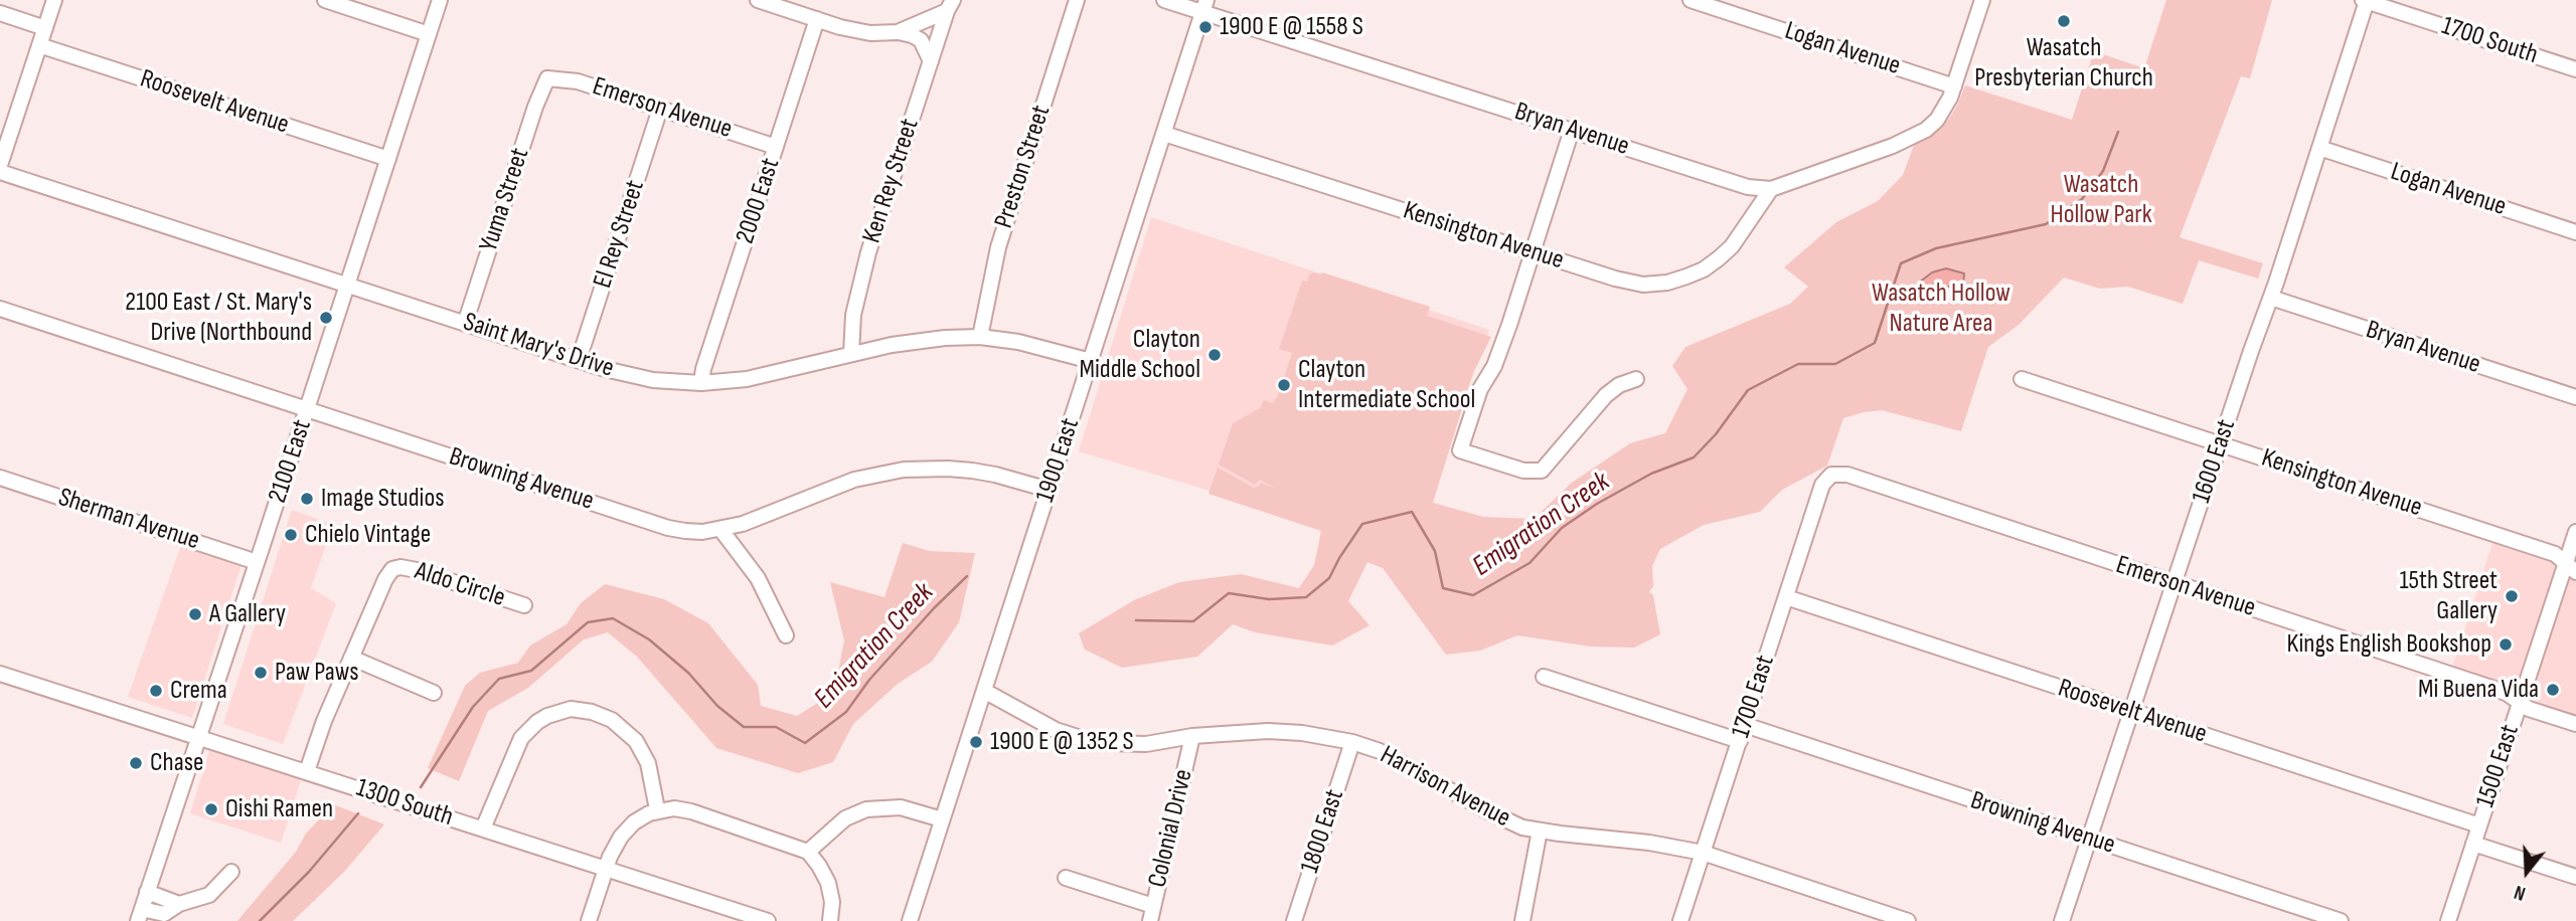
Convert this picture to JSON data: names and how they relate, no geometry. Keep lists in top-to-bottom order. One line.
{"streets":{"street":["1700 South","Logan Avenue","Roosevelt Avenue","Emerson Avenue","Bryan Avenue","Preston Street","Ken Rey Street","Yuma Street","2000 East","El Rey Street","Kensington Avenue","Saint Mary's Drive","1900 East","2100 East","1600 East","Browning Avenue","Sherman Avenue","Aldo Circle","1700 East","1500 East","Harrison Avenue","1300 South","Colonial Drive","1800 East"]},"crossings":[["1700 South","1600 East"],["Logan Avenue","Bryan Avenue"],["Logan Avenue","1600 East"],["Roosevelt Avenue","2100 East"],["Roosevelt Avenue","1600 East"],["Roosevelt Avenue","1700 East"],["Roosevelt Avenue","1500 East"],["Emerson Avenue","Yuma Street"],["Emerson Avenue","2000 East"],["Emerson Avenue","El Rey Street"],["Emerson Avenue","1600 East"],["Emerson Avenue","1700 East"],["Emerson Avenue","1500 East"],["Bryan Avenue","Kensington Avenue"],["Bryan Avenue","1900 East"],["Bryan Avenue","1600 East"],["Preston Street","Saint Mary's Drive"],["Ken Rey Street","Saint Mary's Drive"],["Yuma Street","Saint Mary's Drive"],["2000 East","Saint Mary's Drive"],["El Rey Street","Saint Mary's Drive"],["Kensington Avenue","1900 East"],["Kensington Avenue","1600 East"],["Kensington Avenue","1500 East"],["Saint Mary's Drive","1900 East"],["Saint Mary's Drive","2100 East"],["1900 East","Browning Avenue"],["1900 East","Harrison Avenue"],["2100 East","Browning Avenue"],["2100 East","Sherman Avenue"],["2100 East","1300 South"],["1600 East","Browning Avenue"],["Browning Avenue","1700 East"],["1700 East","Harrison Avenue"],["Harrison Avenue","Colonial Drive"],["Harrison Avenue","1800 East"]],"water":["Emigration Creek"],"parks":["Wasatch Hollow Park","Wasatch Hollow Nature Area"],"places":["Wasatch Presbyterian Church","1900 E @ 1558 S","2100 East / St. Mary's Drive (Northbound","Clayton Middle School","Clayton Intermediate School","Image Studios","Chielo Vintage","15th Street Gallery","A Gallery","Kings English Bookshop","Paw Paws","Mi Buena Vida","Crema","1900 E @ 1352 S","Chase","Oishi Ramen"],"north":"bottom"}
